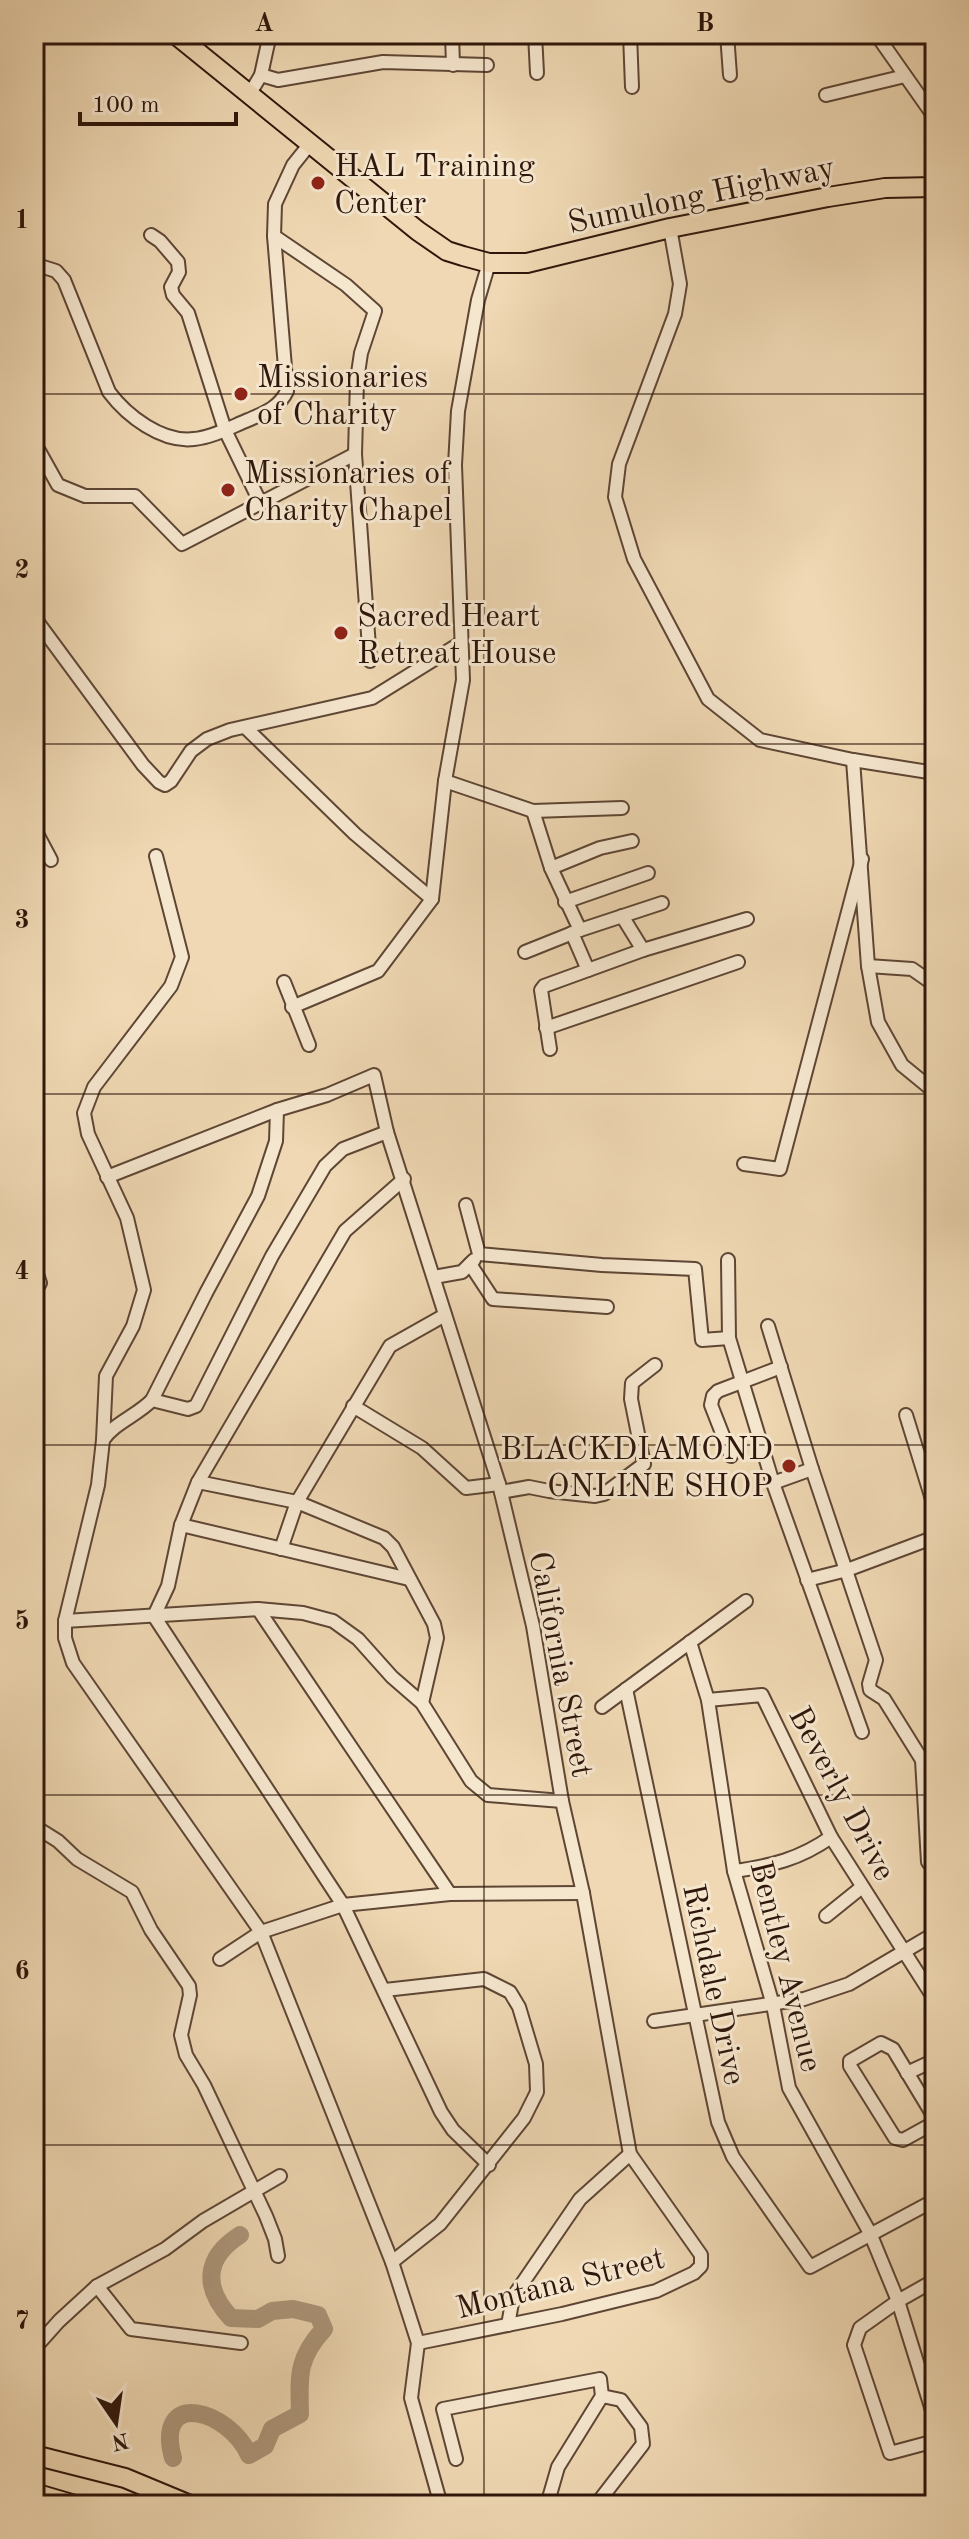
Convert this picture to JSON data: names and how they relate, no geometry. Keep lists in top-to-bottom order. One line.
{"streets":{"main road":["Sumulong Highway"],"street":["California Street","Beverly Drive","Bentley Avenue","Richdale Drive","Montana Street"]},"crossings":[["California Street","Montana Street"],["Beverly Drive","Bentley Avenue"],["Bentley Avenue","Richdale Drive"]],"places":["HAL Training Center","Missionaries of Charity","Missionaries of Charity Chapel","Sacred Heart Retreat House","BLACKDIAMOND ONLINE SHOP"],"scale_bar":"100 m","north":"bottom","grid":{"columns":["A","B"],"rows":["1","2","3","4","5","6","7"]}}
